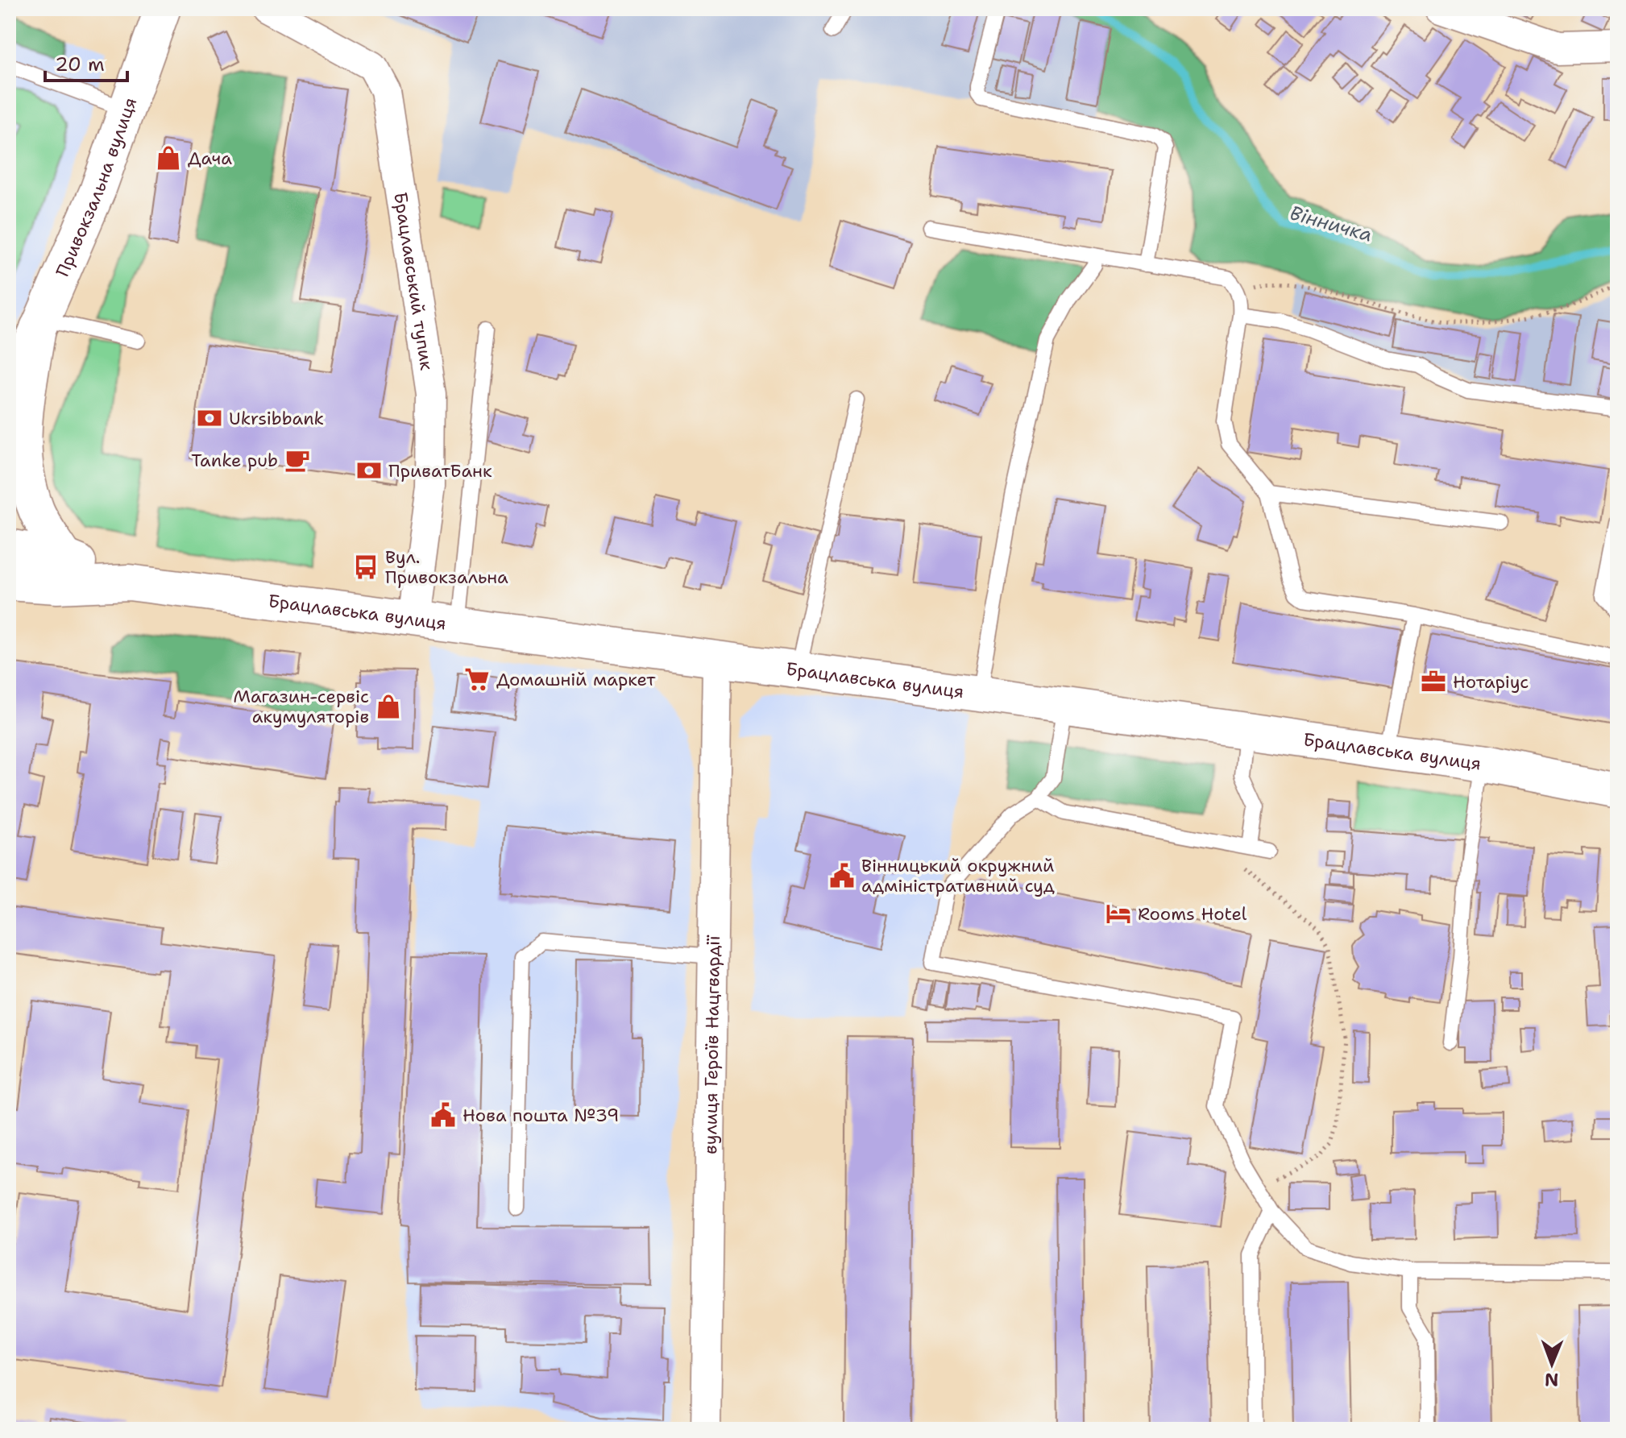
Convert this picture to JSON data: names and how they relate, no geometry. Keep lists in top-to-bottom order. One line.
{"streets":{"main road":["Привокзальна вулиця","Брацлавська вулиця"],"street":["Брацлавський тупик","вулиця Героїв Нацгвардії"]},"crossings":[["Брацлавський тупик","Брацлавська вулиця"],["Брацлавська вулиця","вулиця Героїв Нацгвардії"]],"water":["Вінничка"],"places":{"shop":["Дача","Магазин-сервіс акумуляторів"],"bank":["Ukrsibbank","ПриватБанк"],"cafe":["Tanke pub"],"bus stop":["Вул. Привокзальна"],"supermarket":["Домашній маркет"],"office":["Нотаріус"],"public building":["Вінницький окружний адміністративний суд","Нова пошта №39"],"hotel":["Rooms Hotel"]},"scale_bar":"20 m","north":"bottom"}
